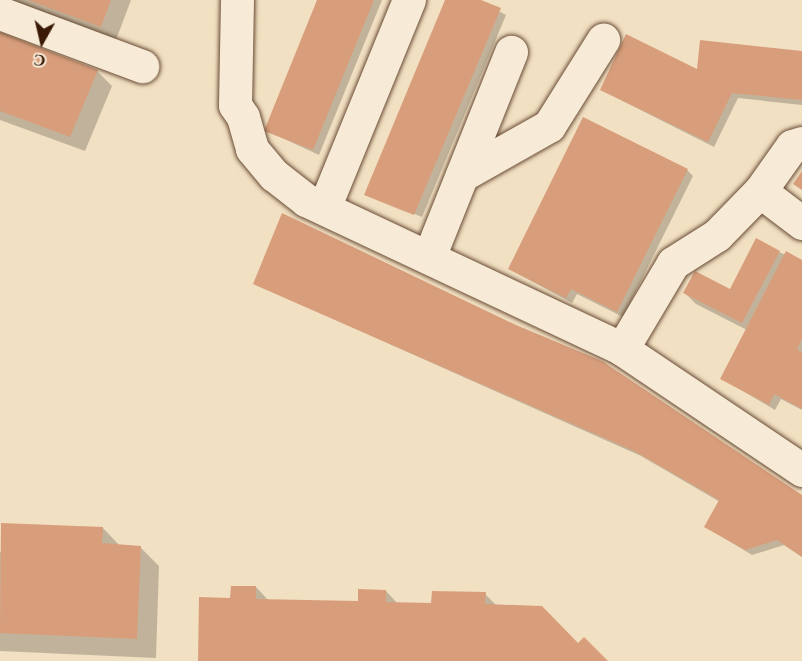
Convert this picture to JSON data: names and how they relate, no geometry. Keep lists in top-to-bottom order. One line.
{"north":"bottom"}
